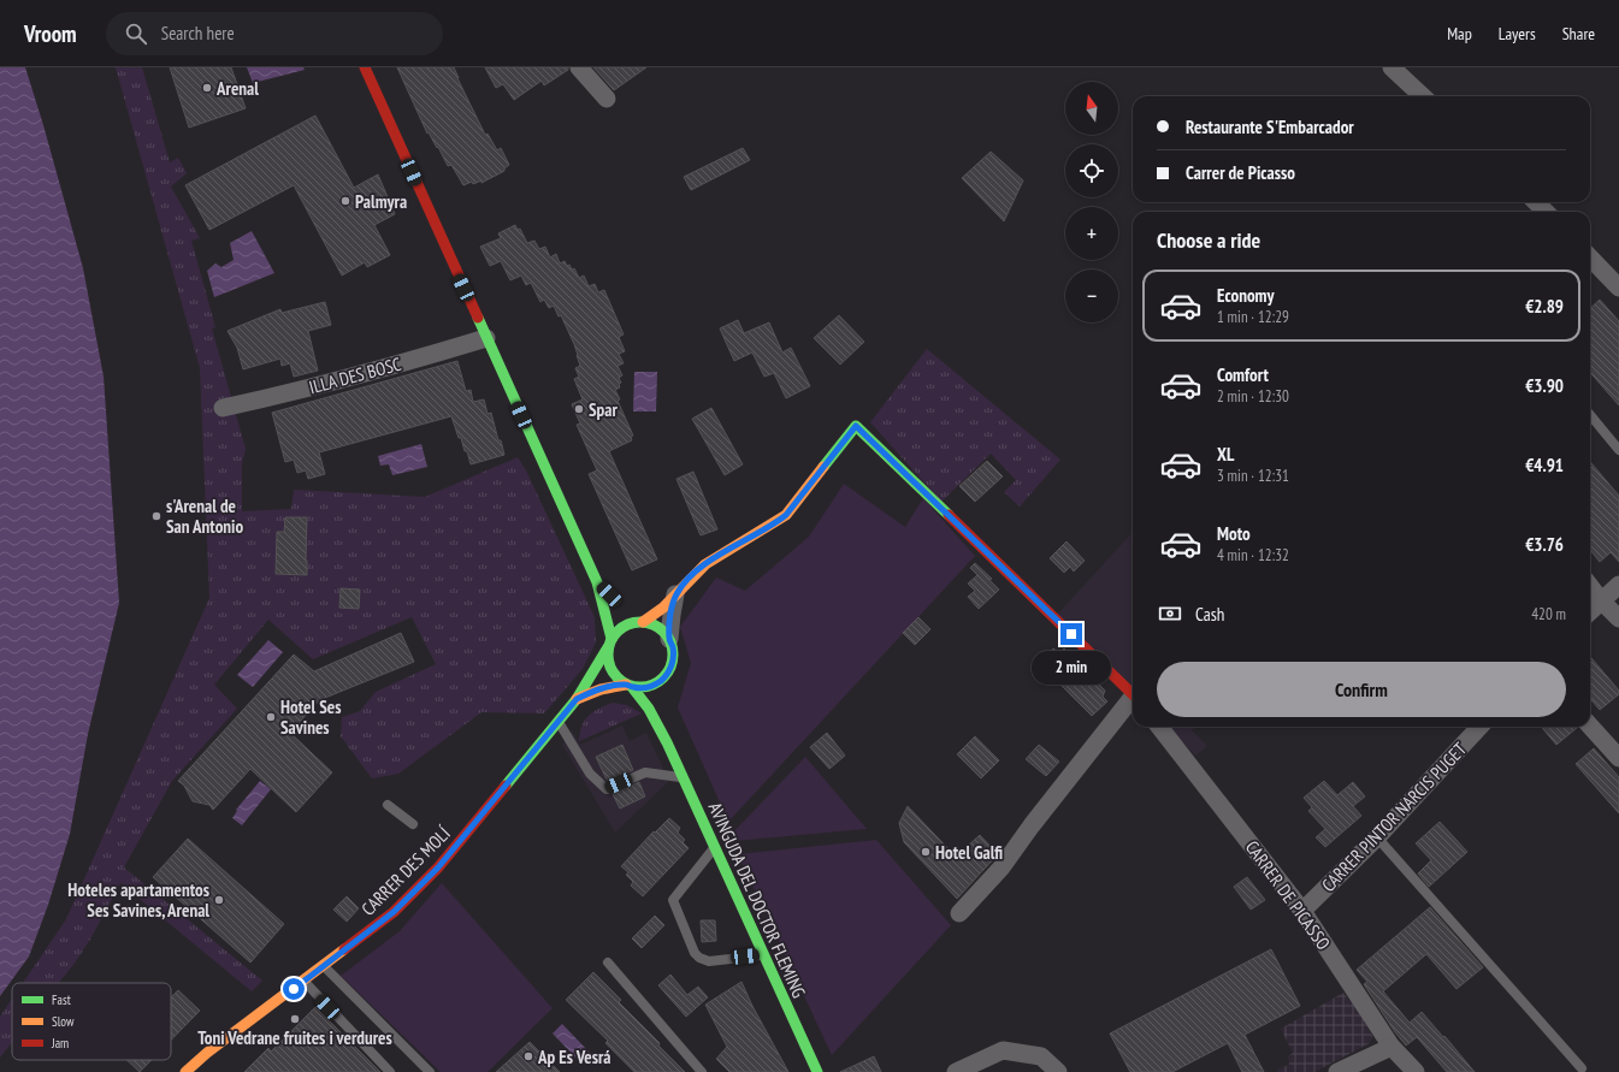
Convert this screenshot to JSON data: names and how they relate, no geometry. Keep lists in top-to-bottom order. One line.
{"streets":{"main road":["CARRER DES MOLÍ","AVINGUDA DEL DOCTOR FLEMING"],"street":["ILLA DES BOSC","CARRER PINTOR NARCIS PUGET","CARRER DE PICASSO"]},"crossings":[["ILLA DES BOSC","AVINGUDA DEL DOCTOR FLEMING"],["CARRER PINTOR NARCIS PUGET","CARRER DE PICASSO"],["CARRER DES MOLÍ","AVINGUDA DEL DOCTOR FLEMING"]],"places":["Arenal","Palmyra","Spar","s'Arenal de San Antonio","Hotel Ses Savines","Hotel Galfi","Hoteles apartamentos Ses Savines, Arenal","Toni Vedrane fruites i verdures","Ap Es Vesrá"],"legend":["Fast","Slow","Jam"],"north":"top","page":{"header":"Vroom","search":"Search here","nav":["Map","Layers","Share"],"map_buttons":["+","−"],"banner":["Restaurante S'Embarcador","Carrer de Picasso"],"heading":"Choose a ride","list":[{"name":"Economy","note":"1 min · 12:29","value":"€2.89"},{"name":"Comfort","note":"2 min · 12:30","value":"€3.90"},{"name":"XL","note":"3 min · 12:31","value":"€4.91"},{"name":"Moto","note":"4 min · 12:32","value":"€3.76"}],"pay":["Cash","420 m"],"bubble":"2 min","buttons":"Confirm"}}
